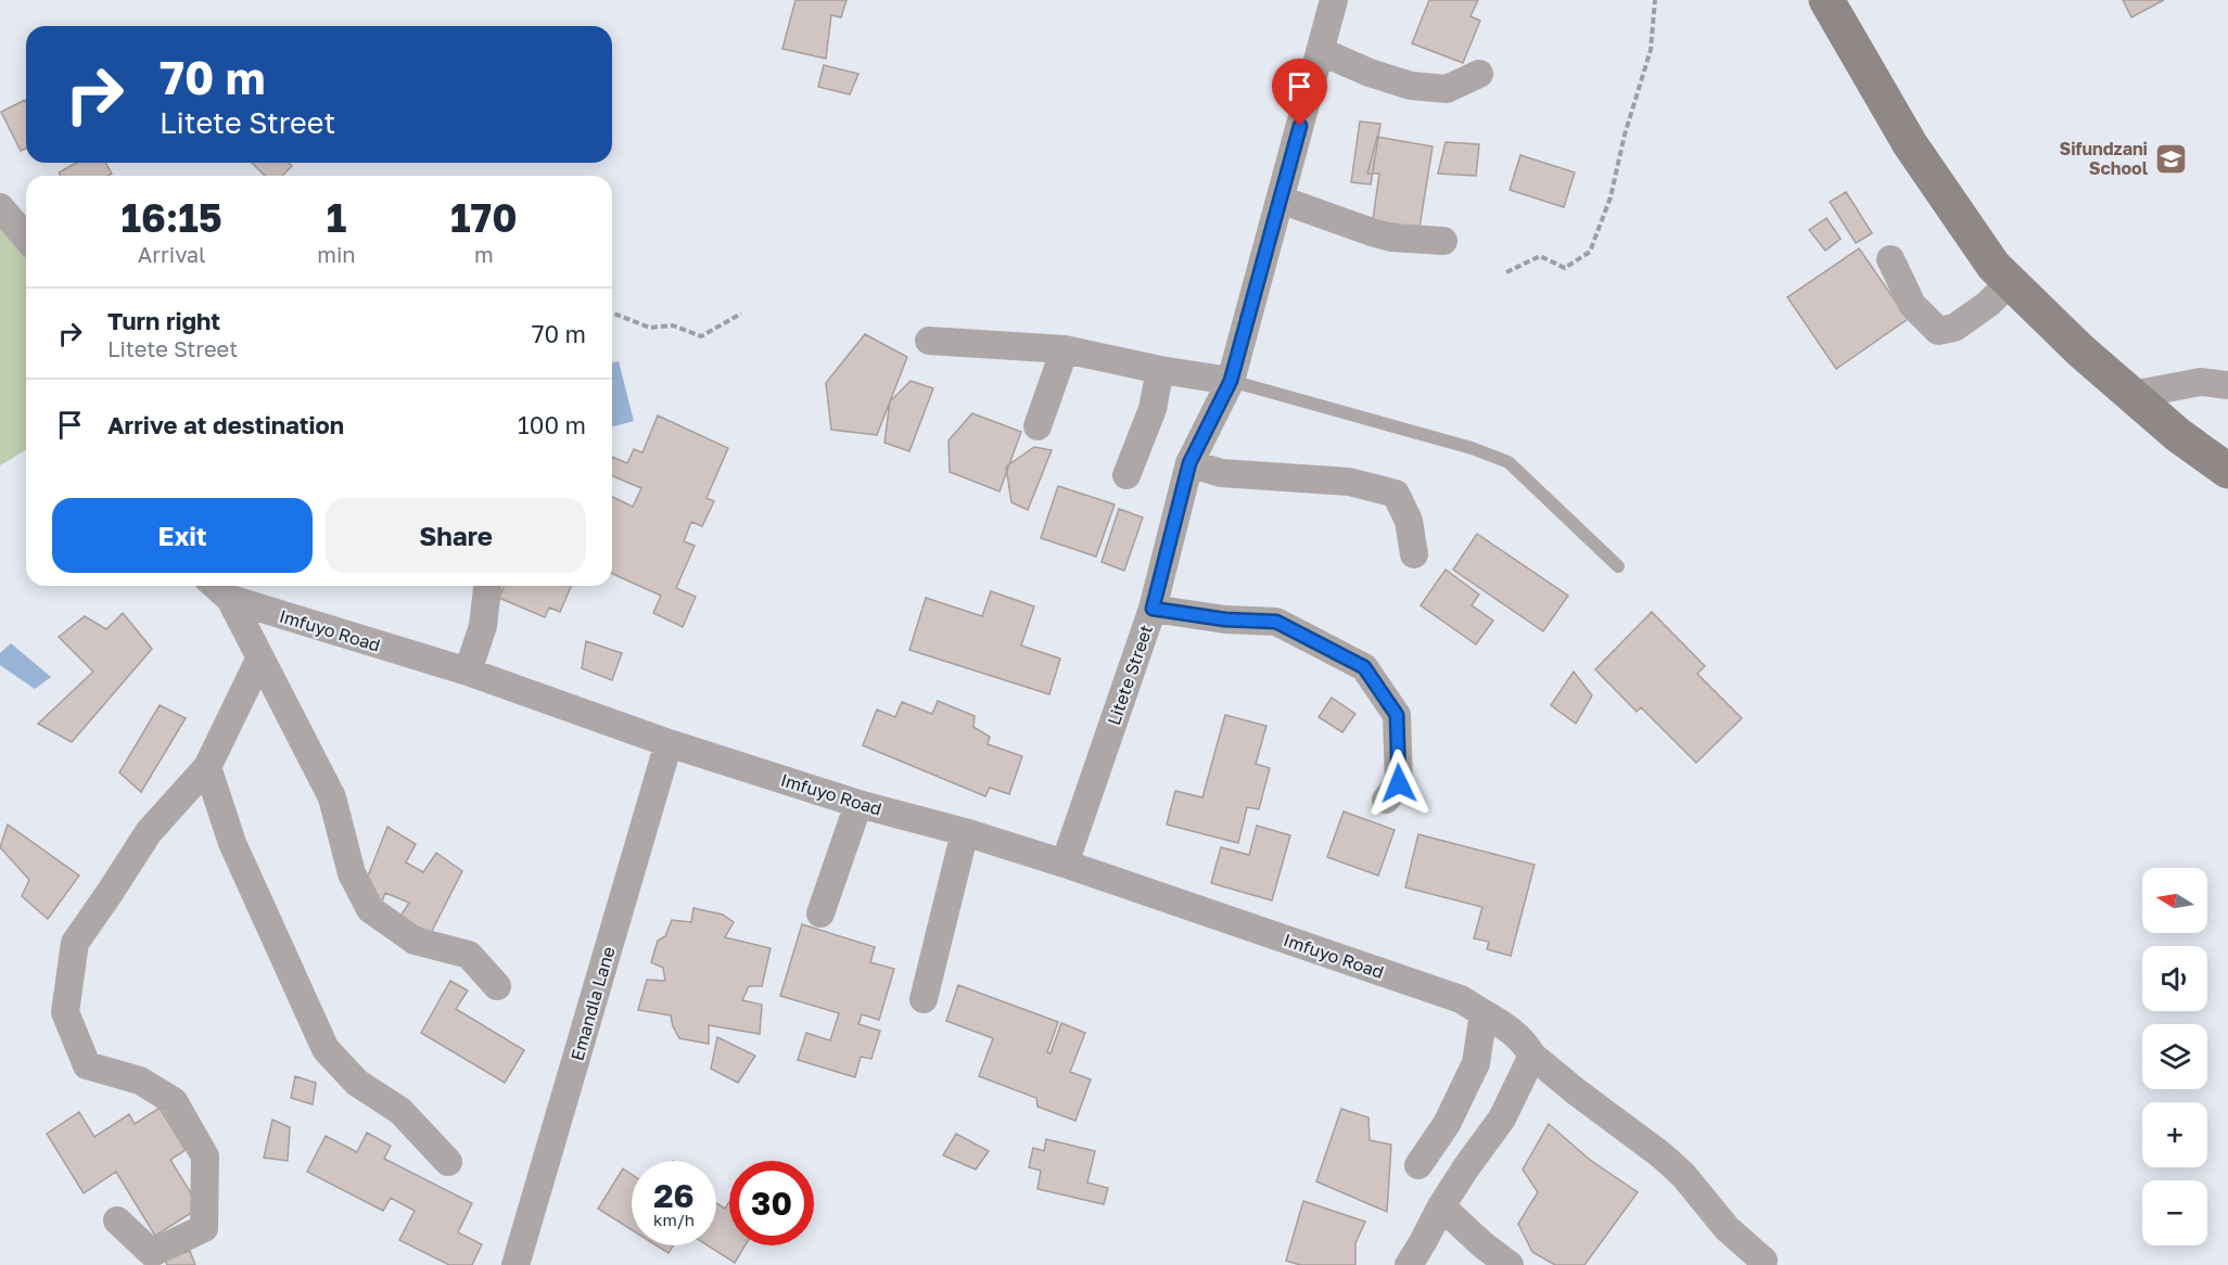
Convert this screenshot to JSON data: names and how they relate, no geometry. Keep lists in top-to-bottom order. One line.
{"streets":{"street":["Imfuyo Road","Litete Street","Emandla Lane"]},"crossings":[["Imfuyo Road","Litete Street"],["Imfuyo Road","Emandla Lane"]],"places":{"school or university":["Sifundzani School"]},"north":"left","page":{"turn":["70 m","Litete Street"],"eta":["16:15","Arrival","1","min","170","m"],"list":[{"name":"Turn right","note":"Litete Street","value":"70 m"},{"name":"Arrive at destination","value":"100 m"}],"buttons":["Exit","Share"],"map_buttons":["+","−"],"speed":"26 km/h","limit":"30"}}
